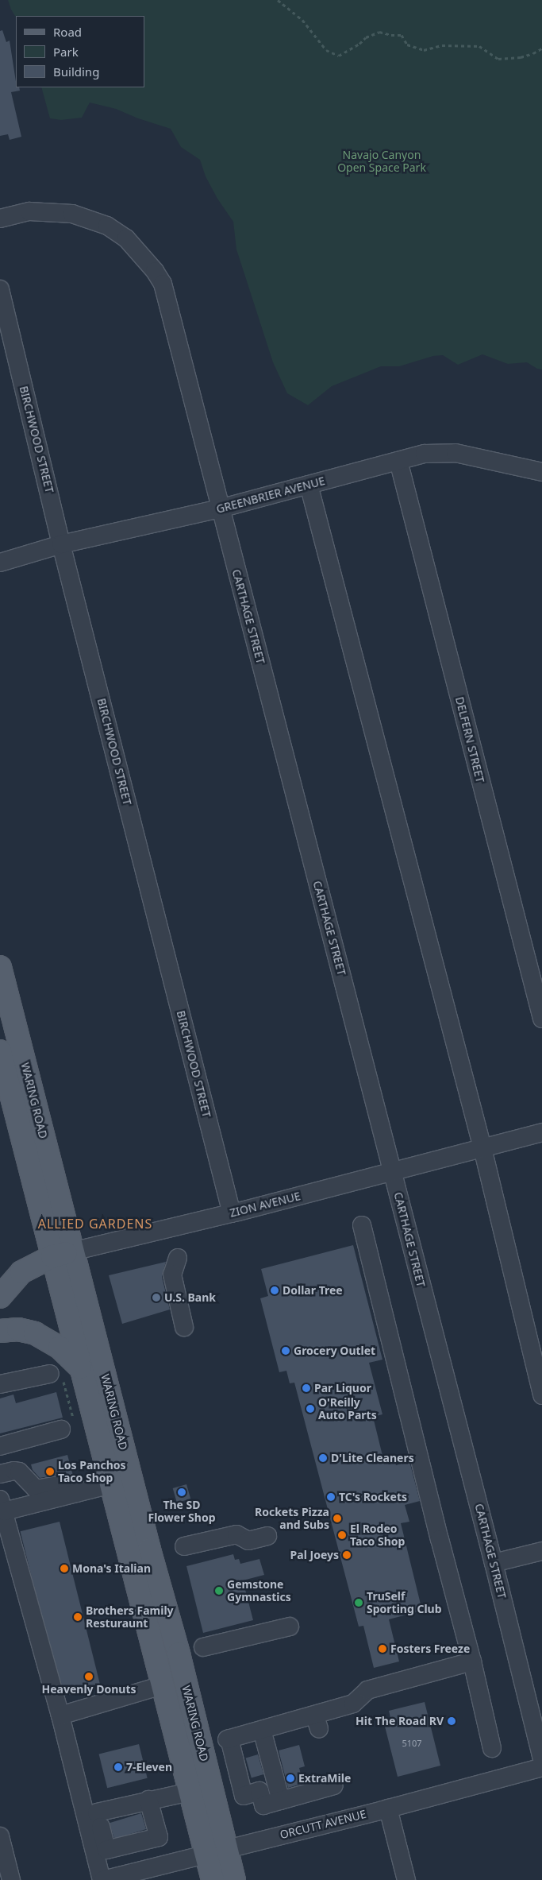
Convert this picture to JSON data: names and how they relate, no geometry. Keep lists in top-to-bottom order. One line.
{"streets":{"main road":["WARING ROAD","ZION AVENUE"],"street":["BIRCHWOOD STREET","GREENBRIER AVENUE","CARTHAGE STREET","DELFERN STREET","ORCUTT AVENUE"]},"crossings":[["BIRCHWOOD STREET","GREENBRIER AVENUE"],["BIRCHWOOD STREET","ZION AVENUE"],["GREENBRIER AVENUE","CARTHAGE STREET"],["GREENBRIER AVENUE","DELFERN STREET"],["CARTHAGE STREET","ZION AVENUE"],["WARING ROAD","ZION AVENUE"],["WARING ROAD","ORCUTT AVENUE"]],"districts":["ALLIED GARDENS"],"parks":["Navajo Canyon Open Space Park"],"places":["Dollar Tree","U.S. Bank","Grocery Outlet","Par Liquor","O'Reilly Auto Parts","D'Lite Cleaners","Los Panchos Taco Shop","The SD Flower Shop","TC's Rockets","Rockets Pizza and Subs","El Rodeo Taco Shop","Pal Joeys","Mona's Italian","Gemstone Gymnastics","TruSelf Sporting Club","Brothers Family Resturaunt","Fosters Freeze","Heavenly Donuts","Hit The Road RV","7-Eleven","ExtraMile"],"house_numbers":["5107"],"legend":["Road","Park","Building"]}
